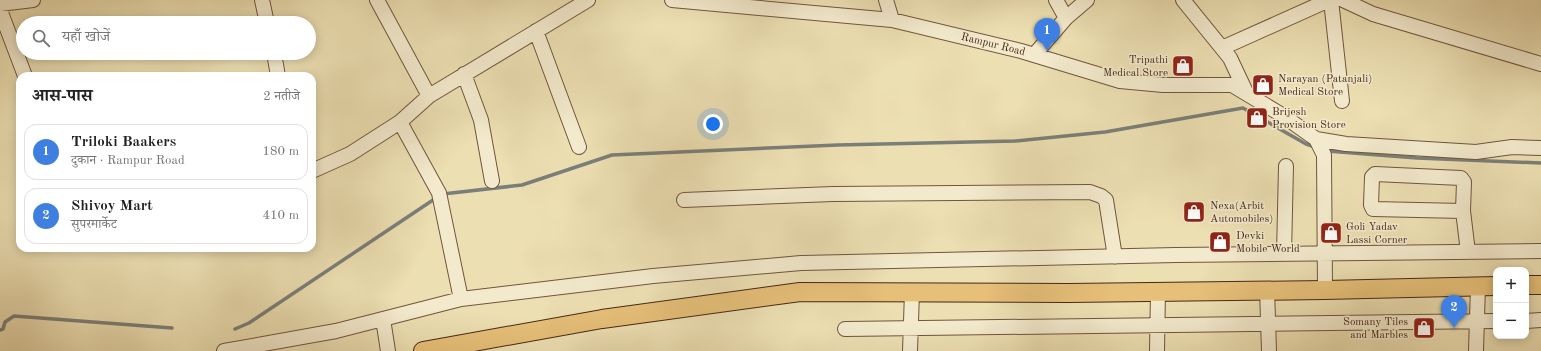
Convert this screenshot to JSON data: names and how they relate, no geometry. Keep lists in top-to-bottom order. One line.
{"streets":{"street":["Rampur Road"]},"places":{"shop":["Tripathi Medical Store","Narayan (Patanjali) Medical Store","Brijesh Provision Store","Nexa(Arbit Automobiles)","Goli Yadav Lassi Corner","Devki Mobile World","Somany Tiles and Marbles"]},"page":{"search":"यहाँ खोजें","pins":["1","2"],"heading":["आस-पास","2 नतीजे"],"list":[{"mark":"1","name":"Triloki Baakers","note":"दुकान · Rampur Road","value":"180 m"},{"mark":"2","name":"Shivoy Mart","note":"सुपरमार्केट","value":"410 m"}],"map_buttons":["+","−"]}}
